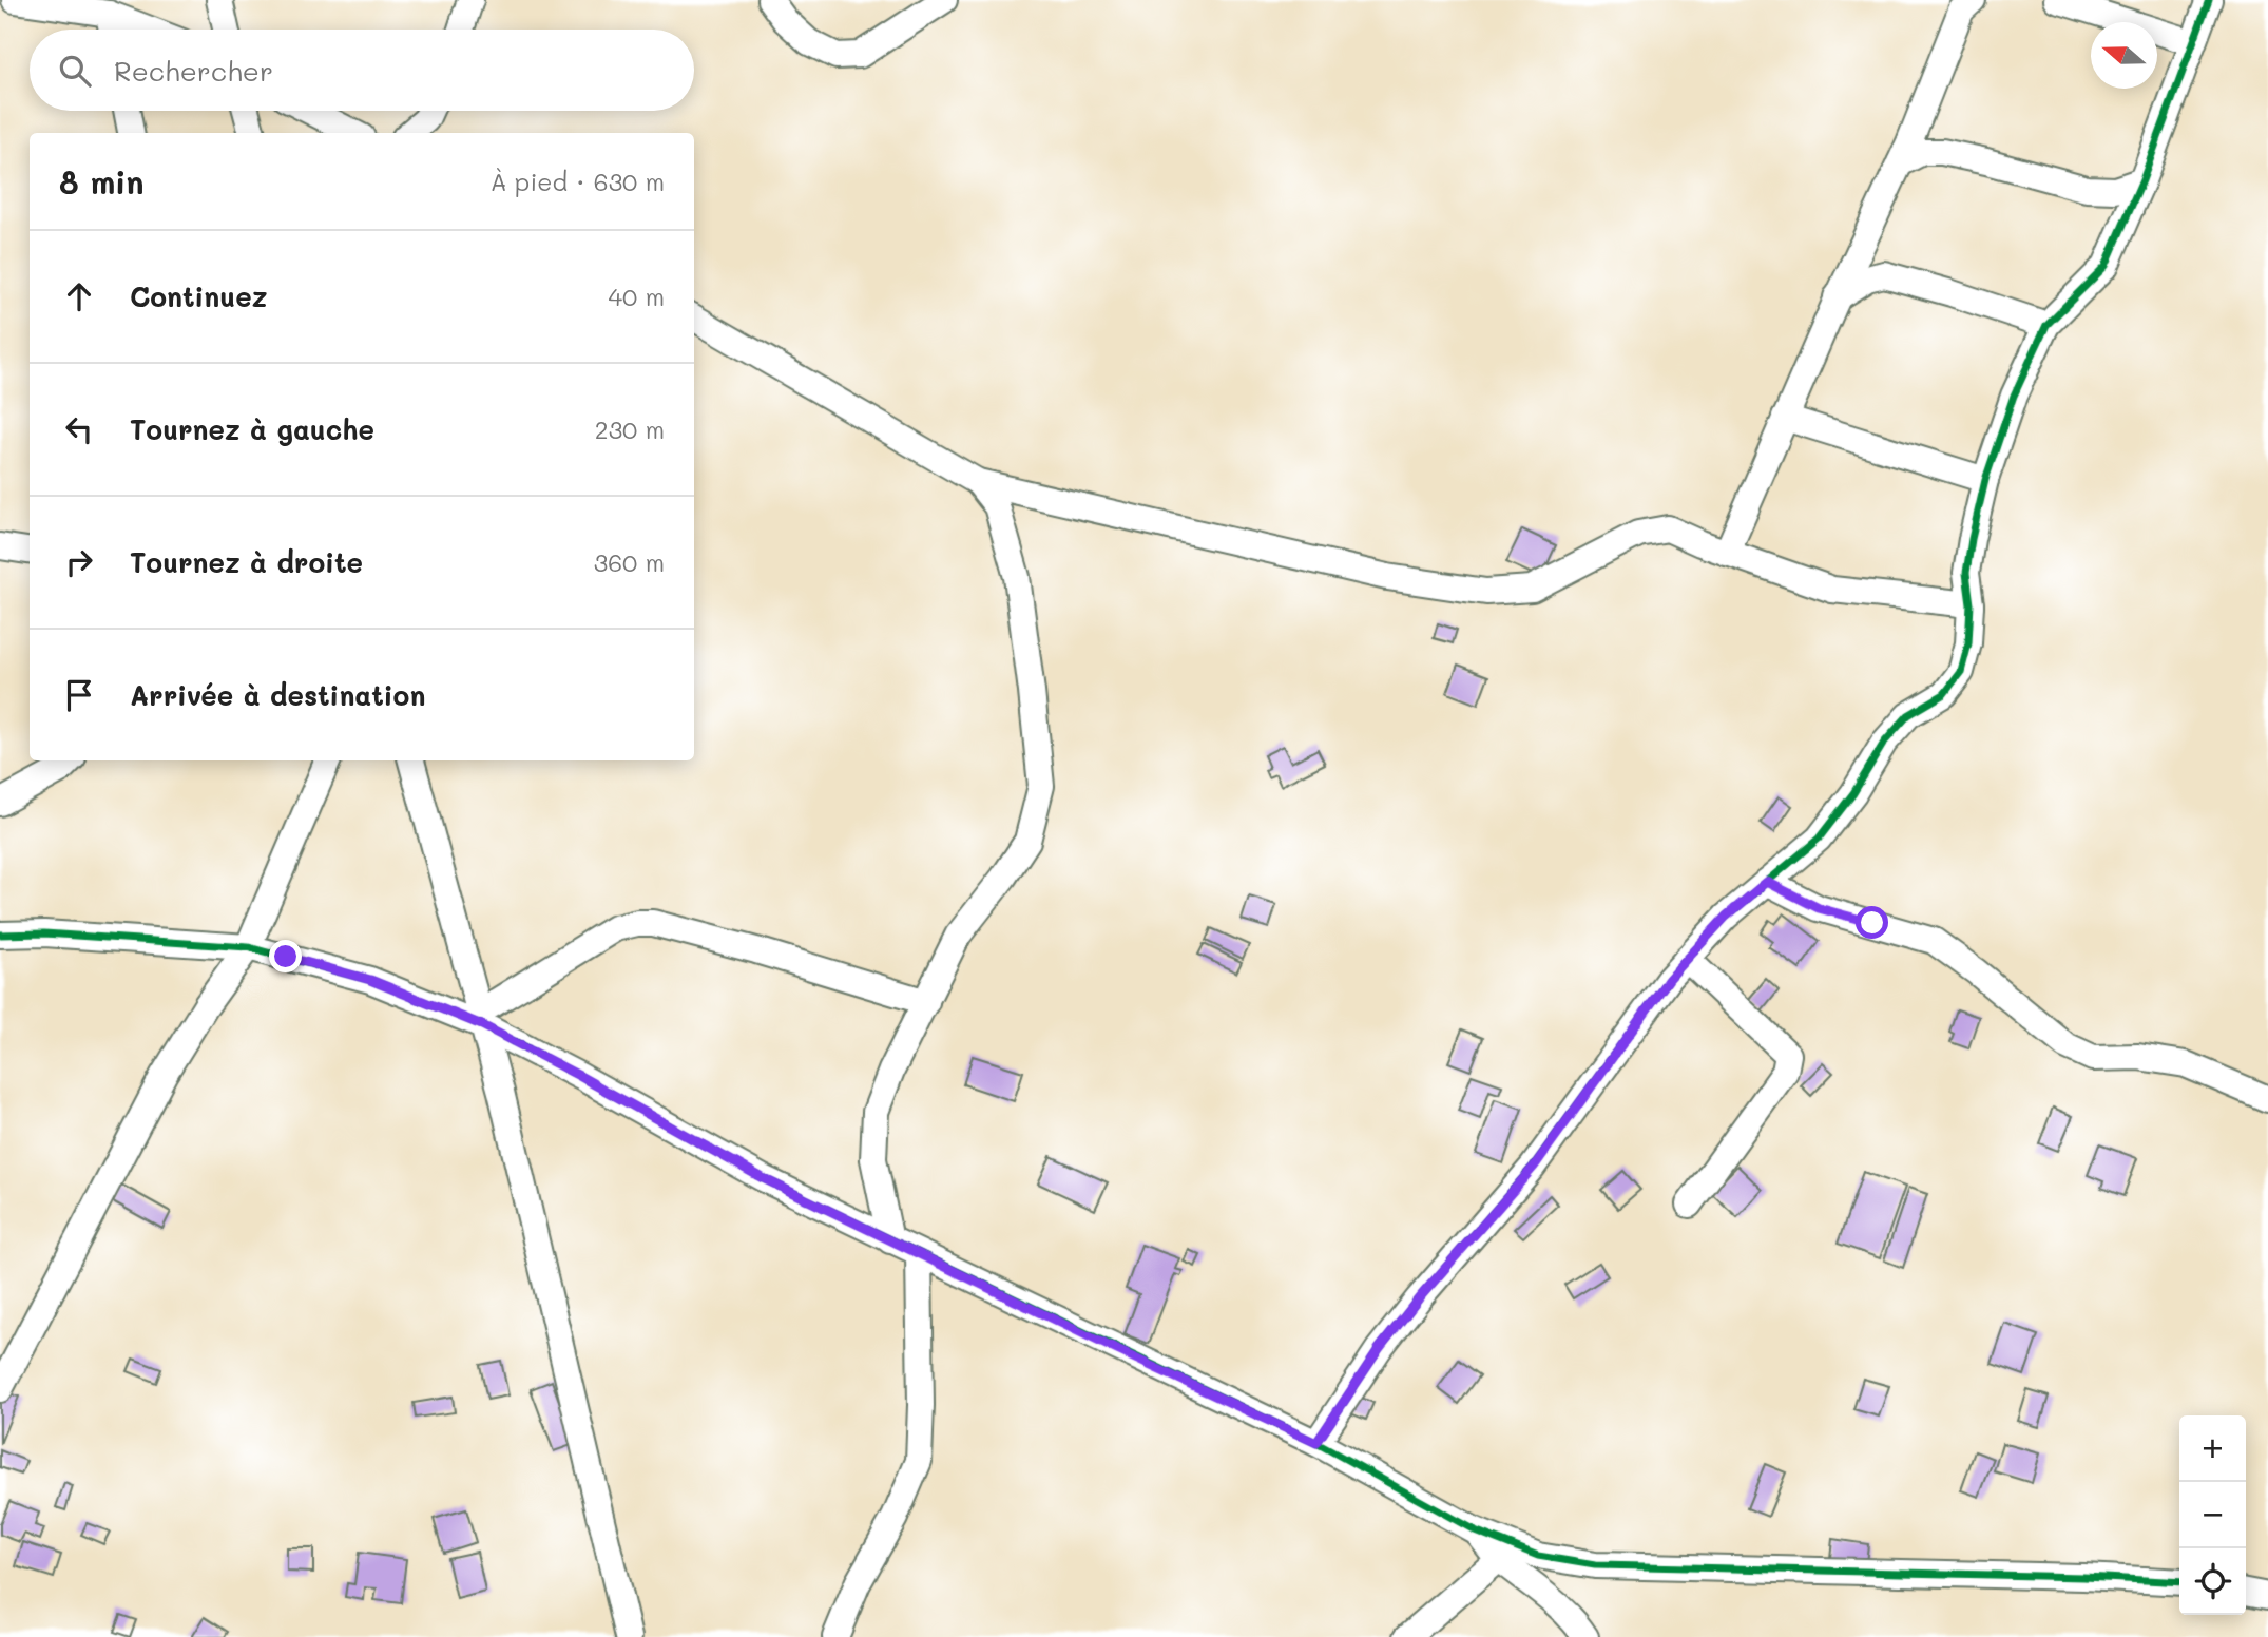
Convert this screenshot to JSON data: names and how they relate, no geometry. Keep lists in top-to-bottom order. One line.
{"north":"left","page":{"search":"Rechercher","heading":["8 min","À pied · 630 m"],"list":[["Continuez","40 m"],["Tournez à gauche","230 m"],["Tournez à droite","360 m"],"Arrivée à destination"],"map_buttons":["+","−"]}}
